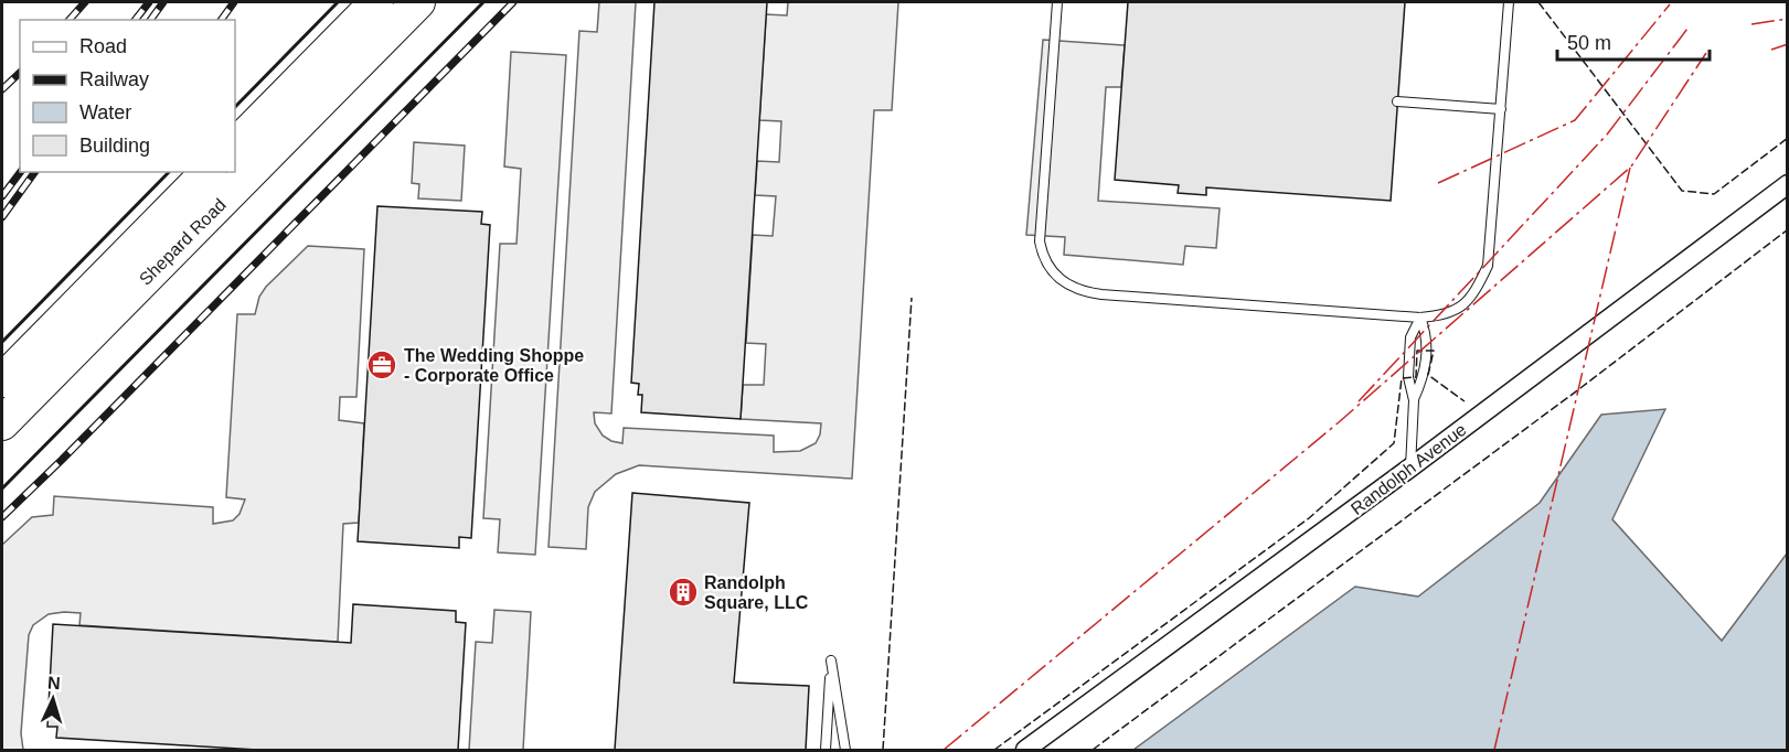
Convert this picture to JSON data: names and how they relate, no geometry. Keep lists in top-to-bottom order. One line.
{"streets":{"highway":["Shepard Road"],"street":["Randolph Avenue"]},"places":{"office":["The Wedding Shoppe - Corporate Office"],"building":["Randolph Square, LLC"]},"legend":["Road","Railway","Water","Building"],"scale_bar":"50 m","north":"top"}
